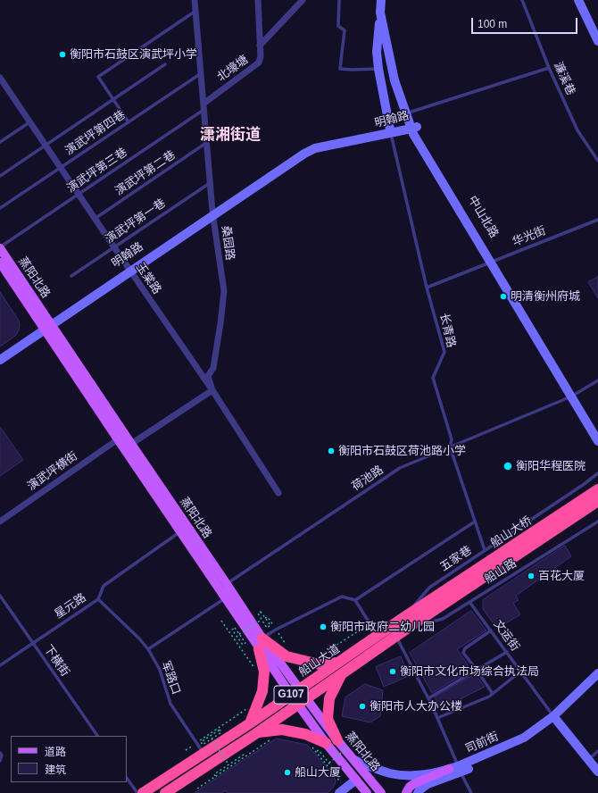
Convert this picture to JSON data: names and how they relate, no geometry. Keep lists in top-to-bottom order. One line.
{"streets":{"highway":["船山大桥","船山大道","G107"],"main road":["蒸阳北路"],"street":["北壕塘","明翰路","中山北路","桑园路","玉棠路","演武坪横街","司前街"],"lane":["濂溪巷","演武坪第四巷","演武坪第三巷","演武坪第二巷","演武坪第一巷","华光街","长青路","荷池路","五家巷","船山路","星元路","文运街","下横街","军路口"]},"crossings":[["北壕塘","演武坪第三巷"],["北壕塘","桑园路"],["明翰路","中山北路"],["明翰路","桑园路"],["明翰路","蒸阳北路"],["明翰路","玉棠路"],["明翰路","长青路"],["演武坪第四巷","桑园路"],["演武坪第四巷","玉棠路"],["演武坪第三巷","桑园路"],["演武坪第三巷","蒸阳北路"],["演武坪第三巷","玉棠路"],["演武坪第二巷","桑园路"],["演武坪第二巷","玉棠路"],["中山北路","华光街"],["中山北路","长青路"],["中山北路","荷池路"],["演武坪第一巷","桑园路"],["演武坪第一巷","玉棠路"],["华光街","长青路"],["桑园路","玉棠路"],["蒸阳北路","演武坪横街"],["蒸阳北路","荷池路"],["蒸阳北路","星元路"],["蒸阳北路","船山大道"],["蒸阳北路","司前街"],["长青路","荷池路"],["长青路","五家巷"],["船山大桥","船山大道"],["五家巷","船山路"],["五家巷","船山大道"],["船山路","文运街"],["船山路","船山大道"],["星元路","下横街"],["星元路","军路口"],["文运街","司前街"],["船山大道","军路口"]],"districts":["潇湘街道"],"places":["衡阳市石鼓区演武坪小学","明清衡州府城","衡阳市石鼓区荷池路小学","衡阳华程医院","百花大厦","衡阳市政府二幼儿园","衡阳市文化市场综合执法局","衡阳市人大办公楼","船山大厦"],"legend":["道路","建筑"],"scale_bar":"100 m"}
